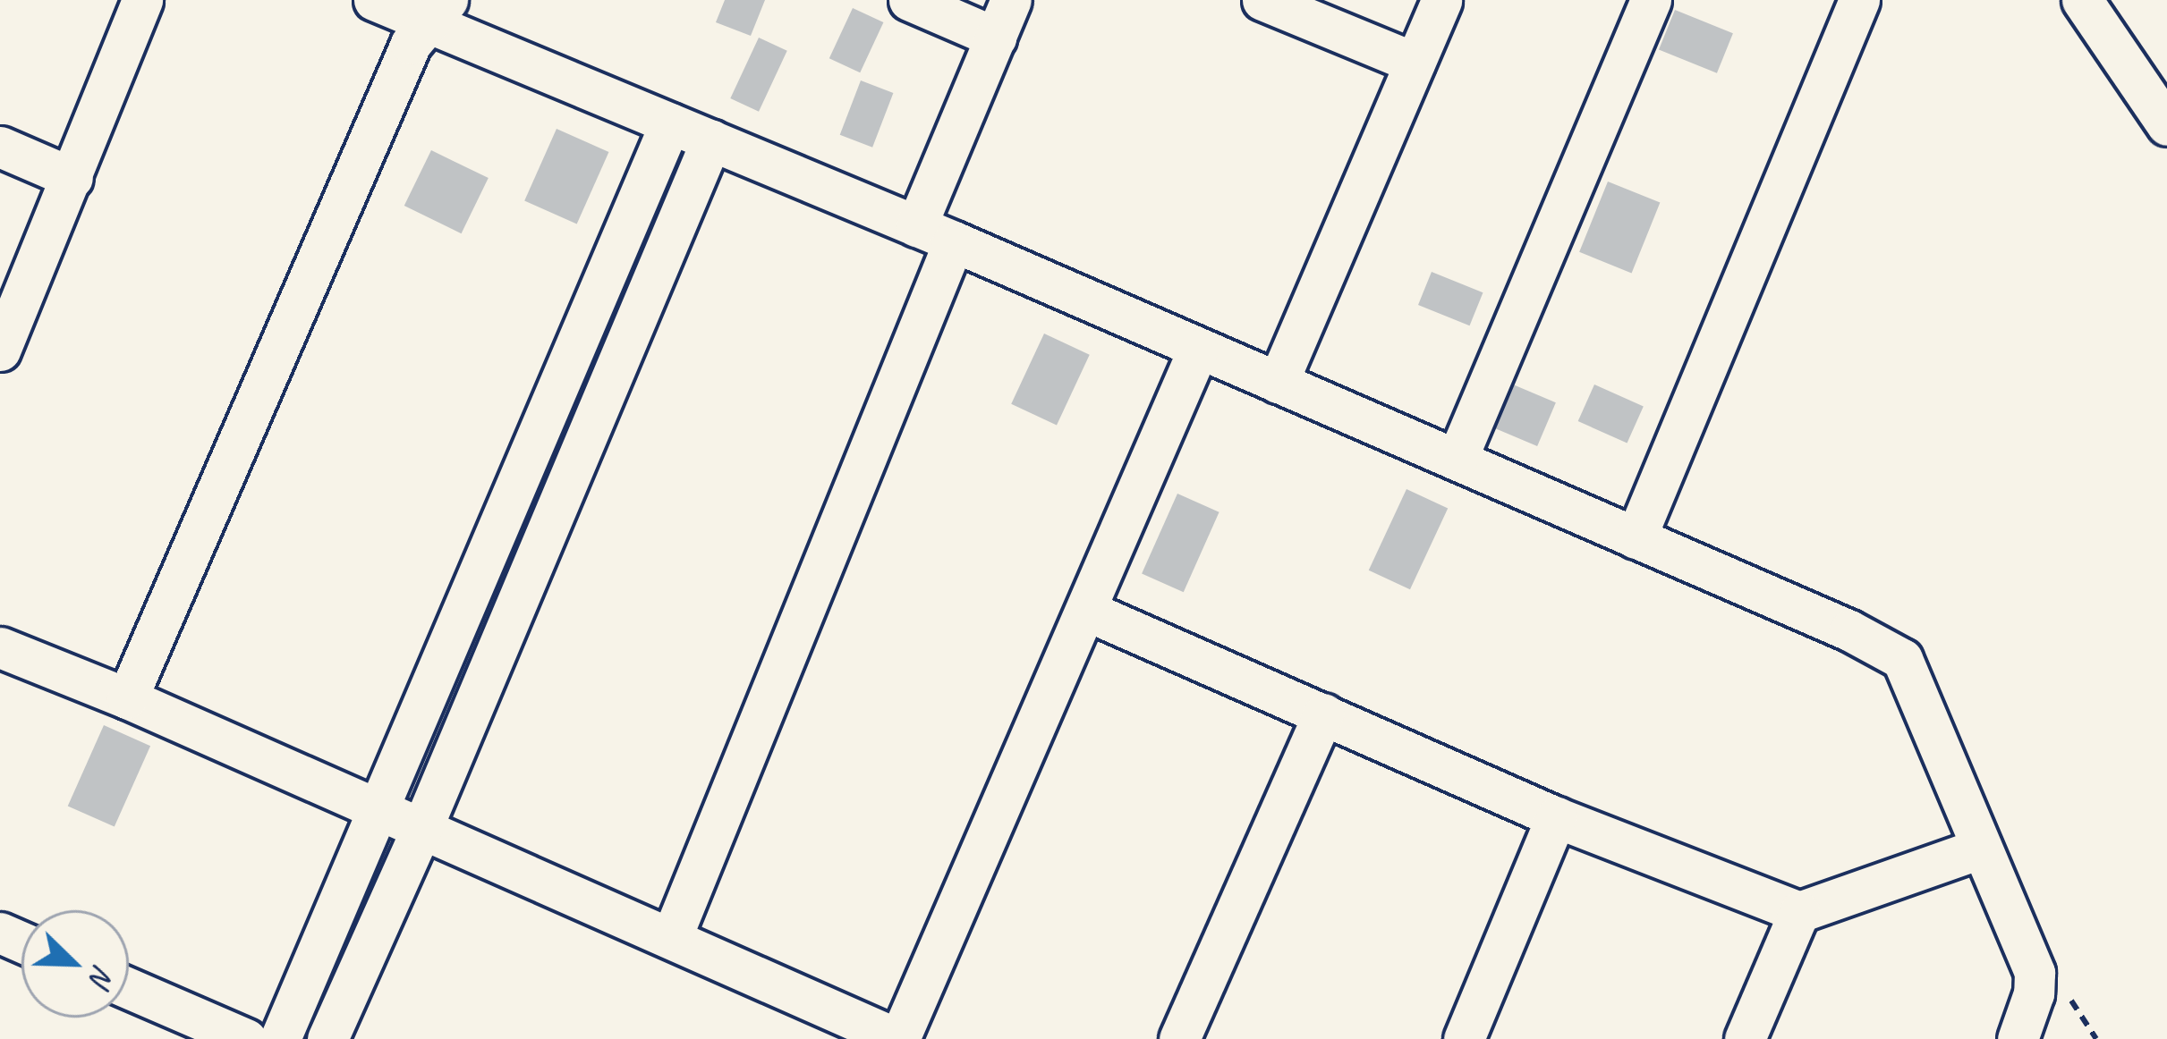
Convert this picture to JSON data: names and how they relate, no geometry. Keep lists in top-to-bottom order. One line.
{"north":"bottom right"}
